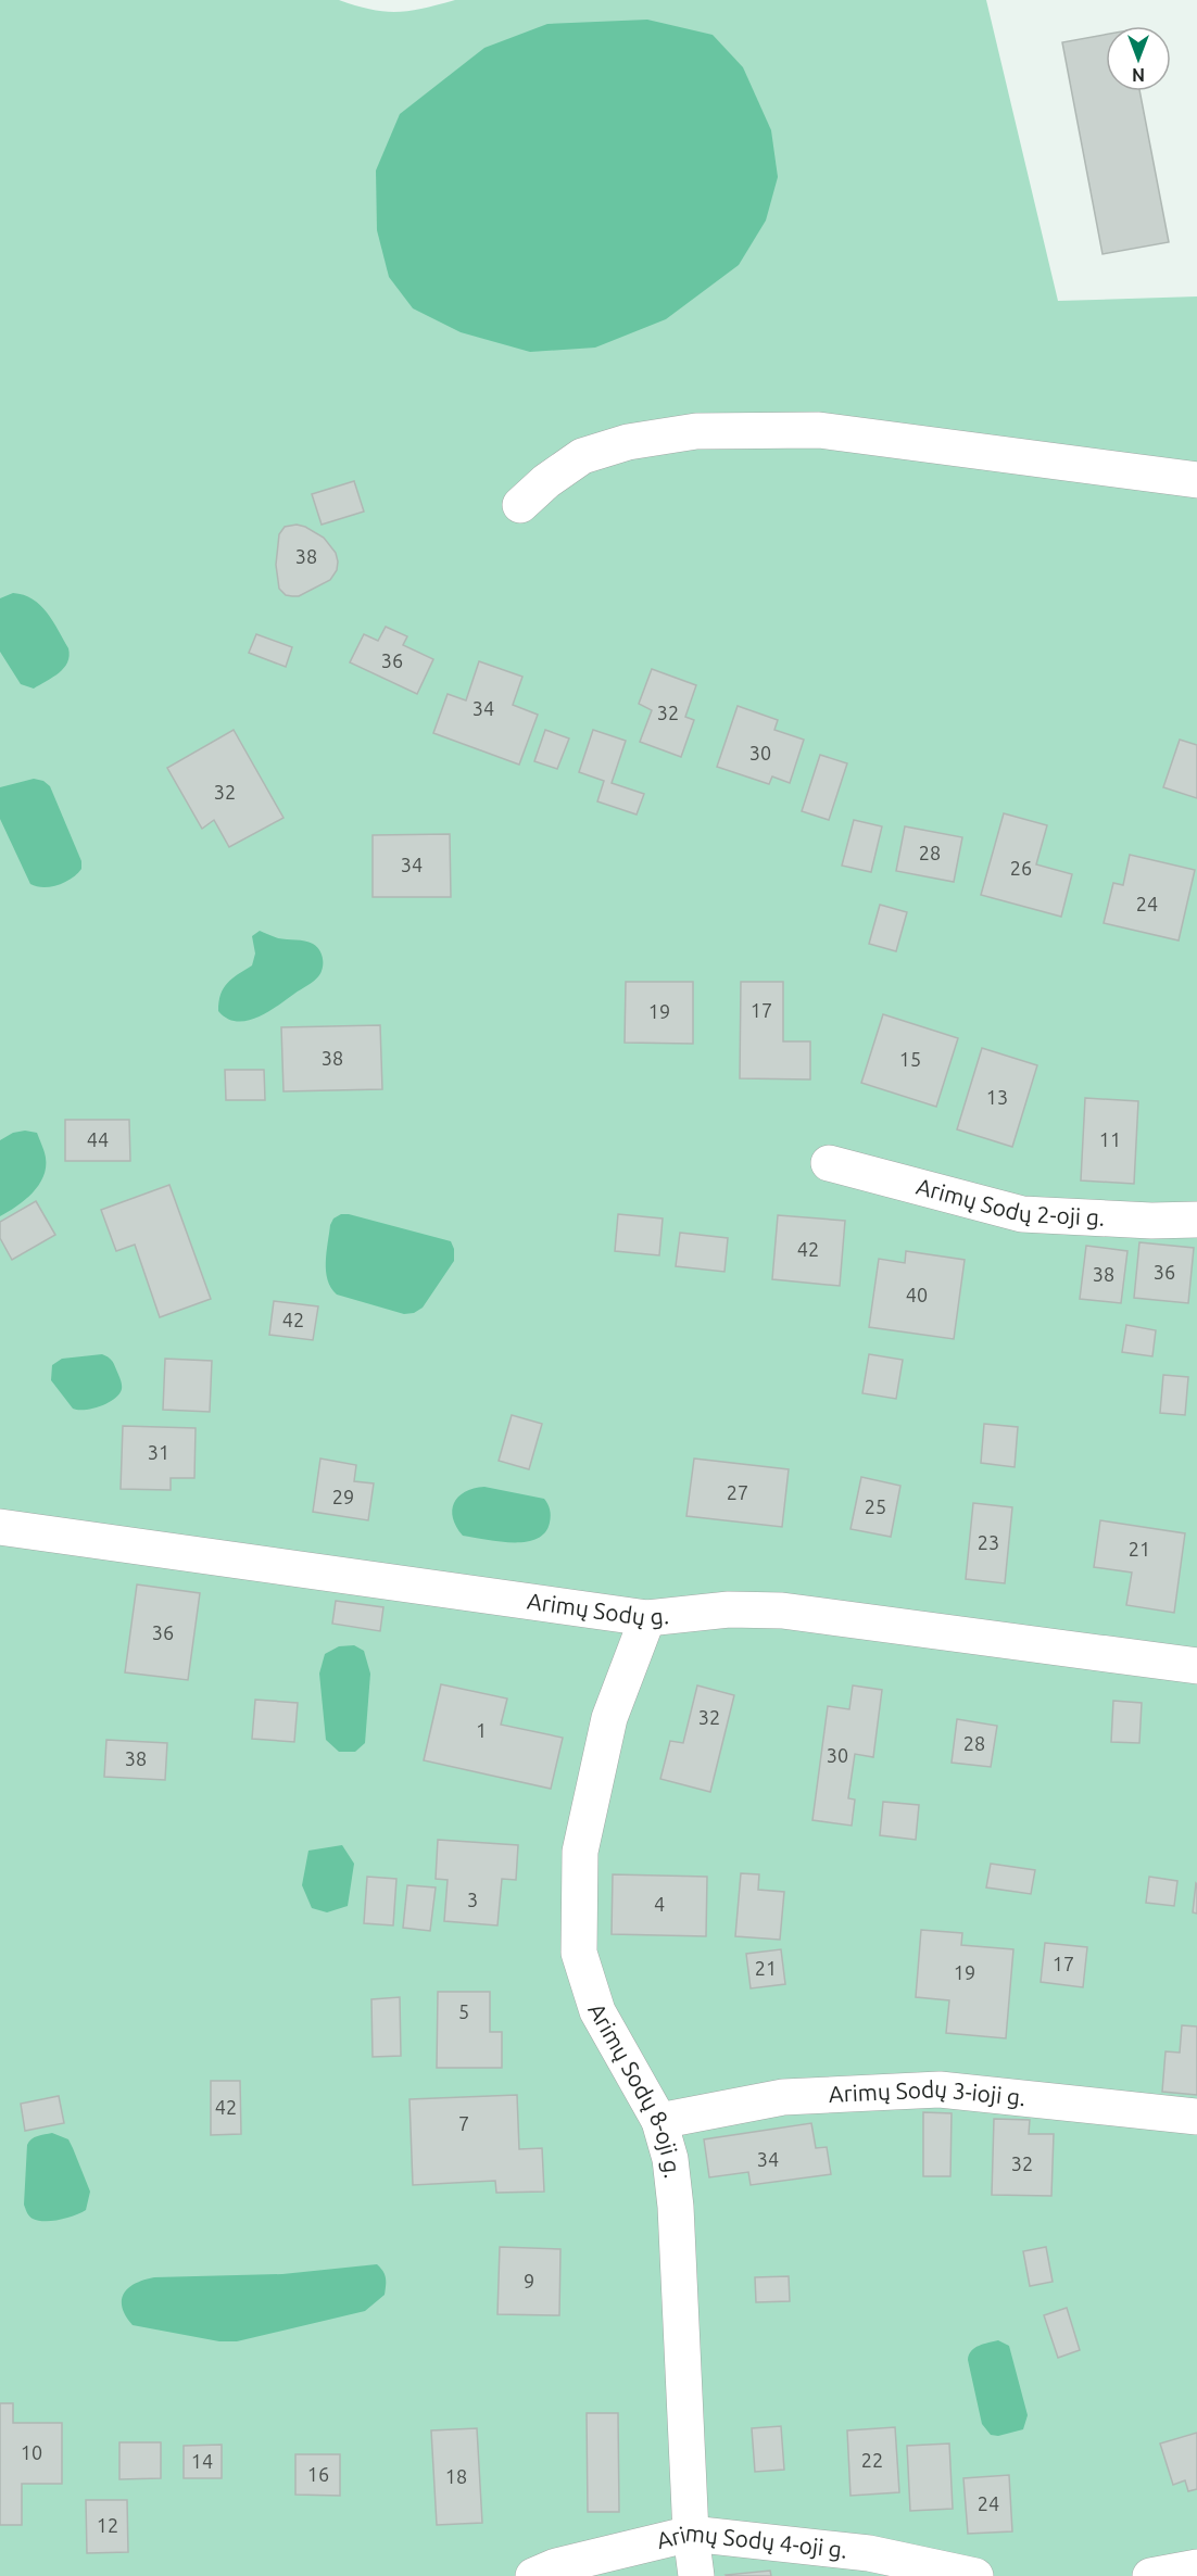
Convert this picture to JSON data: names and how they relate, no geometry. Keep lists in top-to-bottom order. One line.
{"streets":{"street":["Arimų Sodų 2-oji g.","Arimų Sodų g.","Arimų Sodų 8-oji g.","Arimų Sodų 3-ioji g.","Arimų Sodų 4-oji g."]},"crossings":[["Arimų Sodų g.","Arimų Sodų 8-oji g."],["Arimų Sodų 8-oji g.","Arimų Sodų 3-ioji g."],["Arimų Sodų 8-oji g.","Arimų Sodų 4-oji g."]],"house_numbers":["38","36","34","32","30","32","28","34","26","24","17","19","38","15","13","44","11","42","36","38","40","42","31","27","29","25","23","21","36","32","1","28","30","38","3","4","17","21","19","5","42","7","34","32","9","10","22","14","16","18","24","12"],"north":"bottom"}
